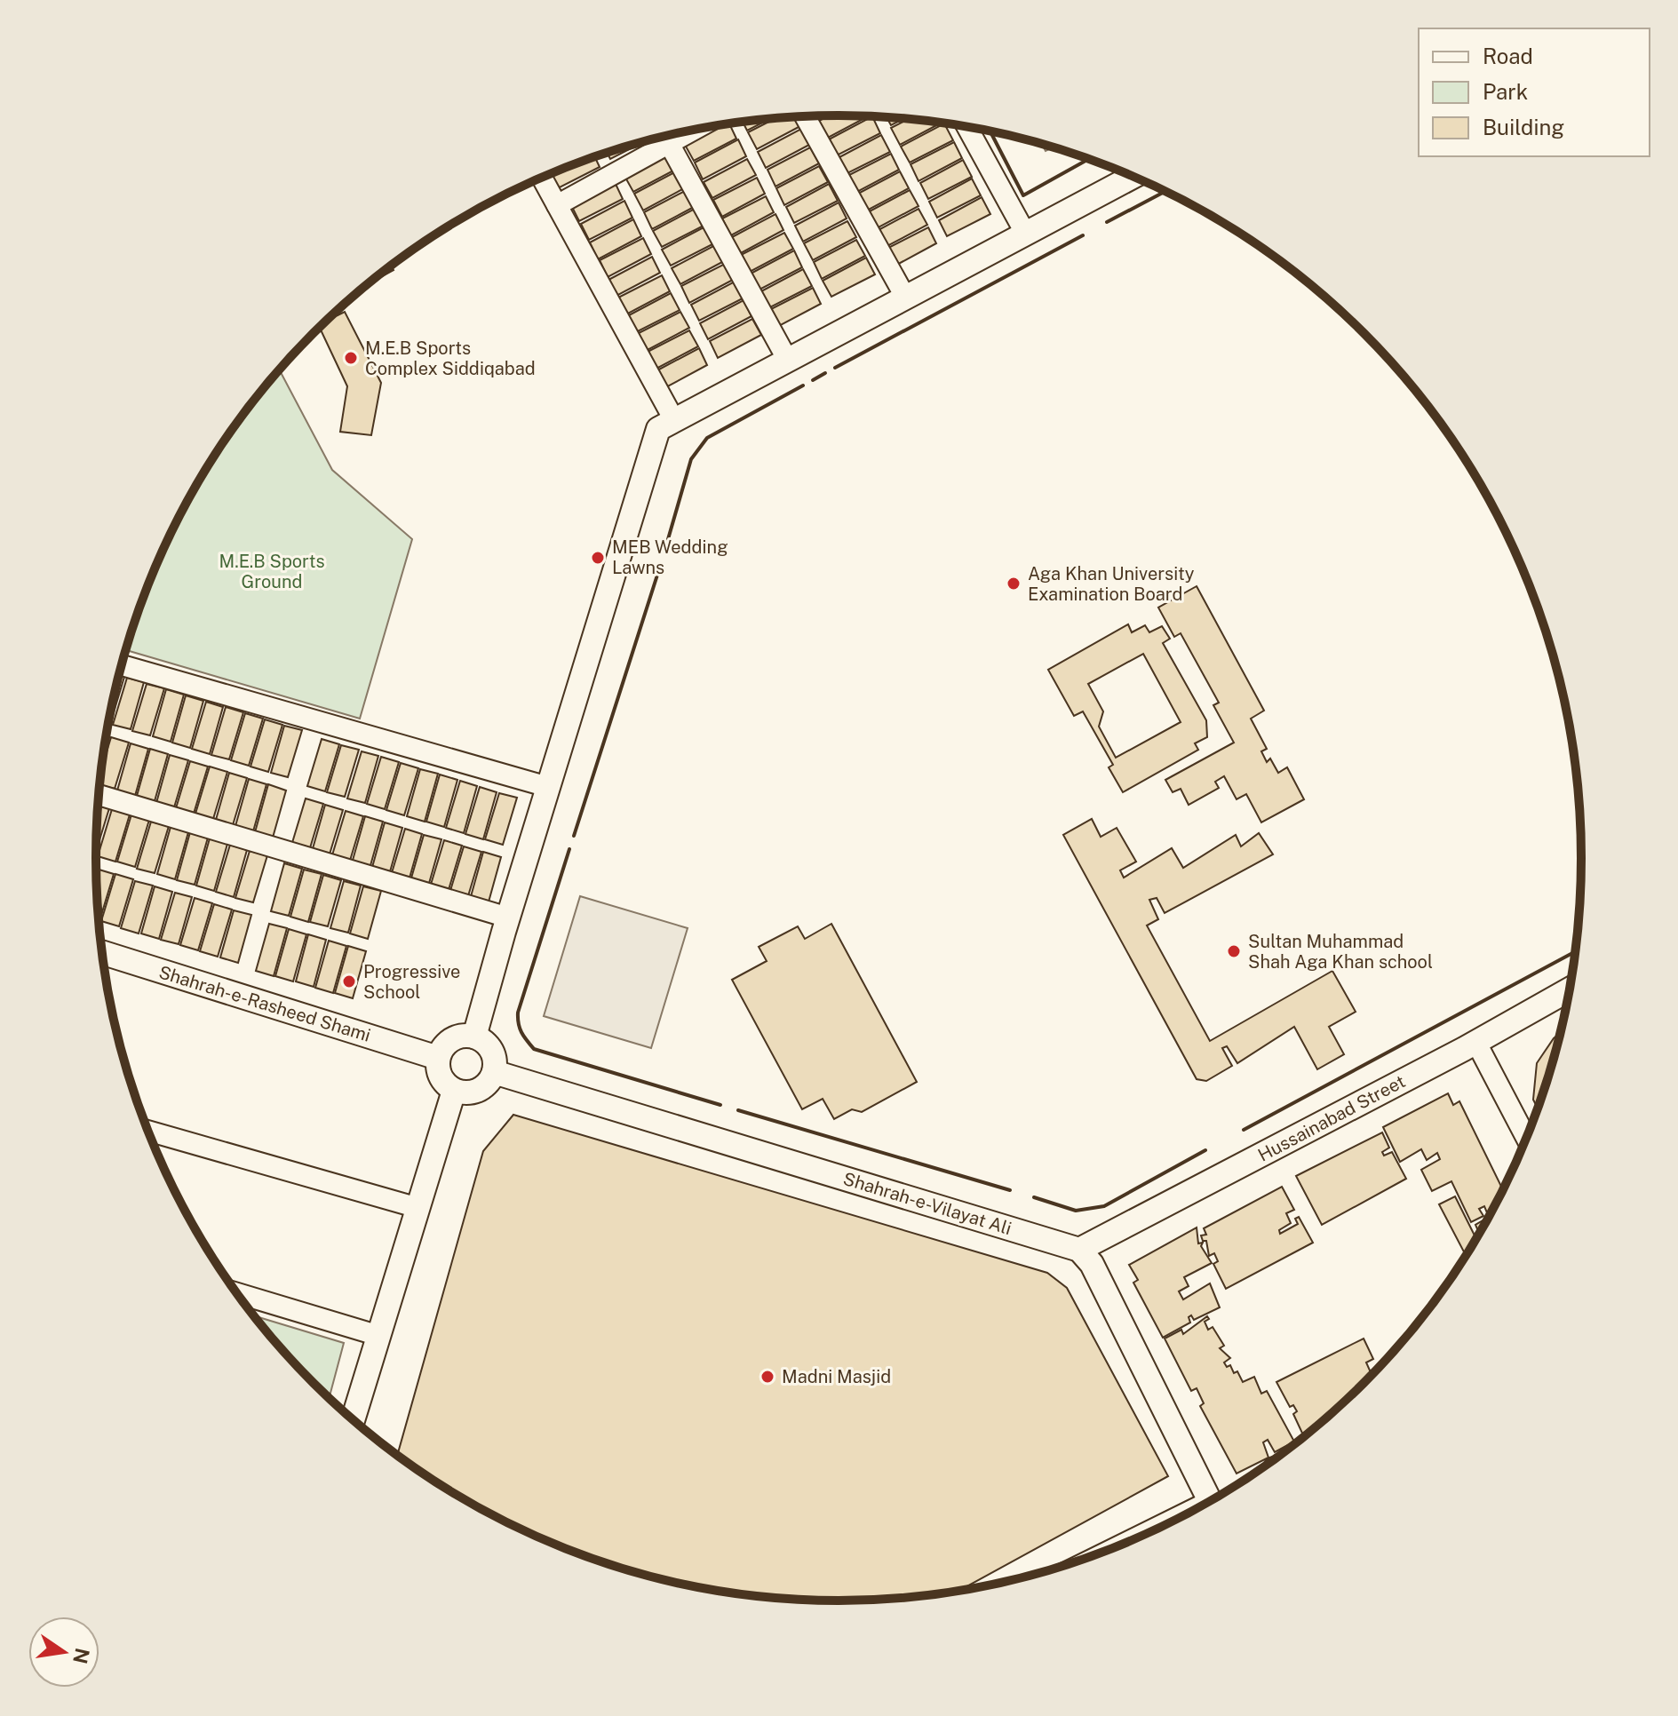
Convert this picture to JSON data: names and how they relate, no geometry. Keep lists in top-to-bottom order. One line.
{"streets":{"street":["Shahrah-e-Rasheed Shami","Hussainabad Street","Shahrah-e-Vilayat Ali"]},"crossings":[["Shahrah-e-Rasheed Shami","Shahrah-e-Vilayat Ali"],["Hussainabad Street","Shahrah-e-Vilayat Ali"]],"parks":["M.E.B Sports Ground"],"places":["M.E.B Sports Complex Siddiqabad","MEB Wedding Lawns","Aga Khan University Examination Board","Sultan Muhammad Shah Aga Khan school","Progressive School","Madni Masjid"],"legend":["Road","Park","Building"],"north":"right"}
